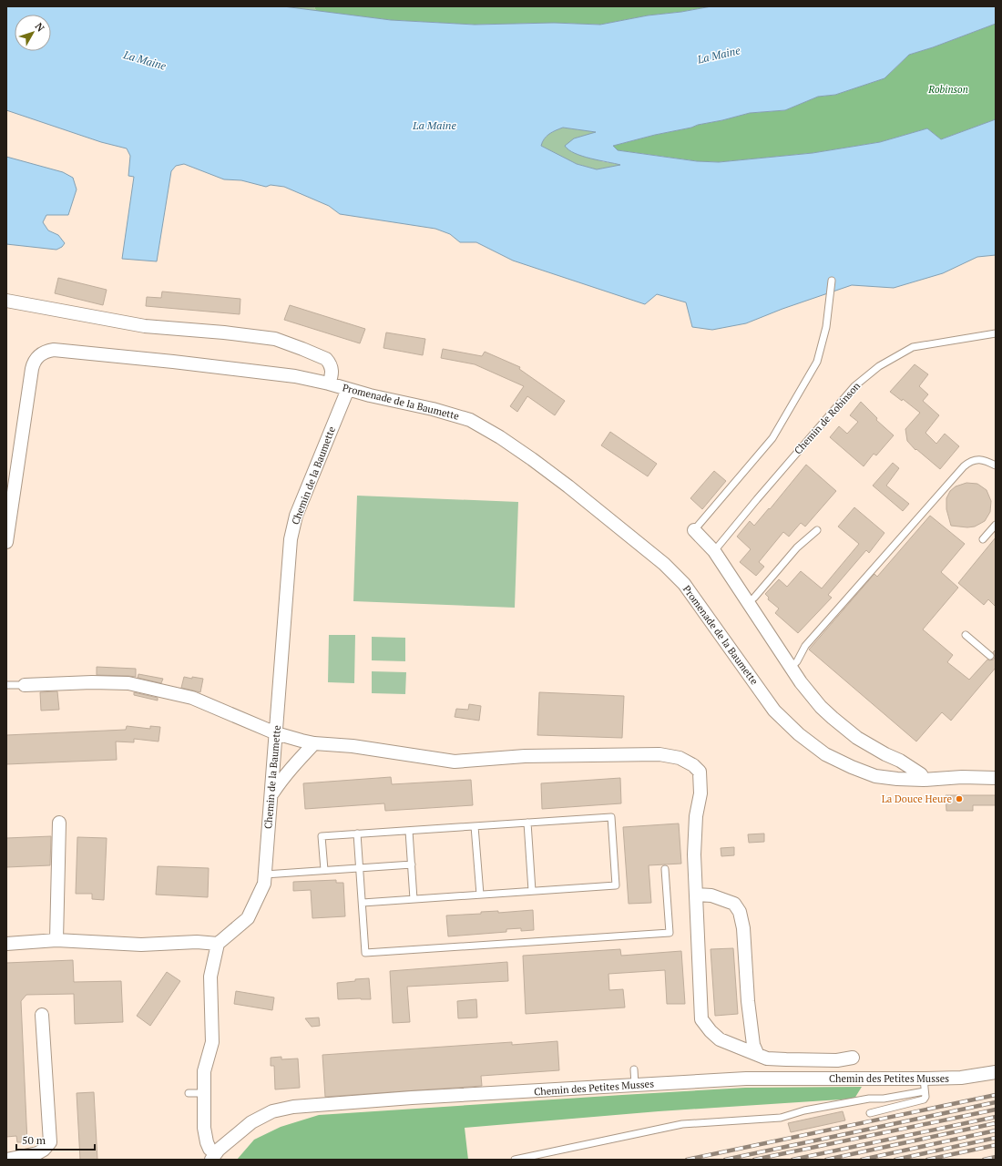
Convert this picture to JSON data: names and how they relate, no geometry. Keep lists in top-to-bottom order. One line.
{"streets":{"street":["Promenade de la Baumette","Chemin de la Baumette","Chemin des Petites Musses"],"lane":["Chemin de Robinson"]},"crossings":[["Promenade de la Baumette","Chemin de la Baumette"]],"water":["La Maine"],"parks":["Robinson"],"places":["La Douce Heure"],"scale_bar":"50 m","north":"top right"}
